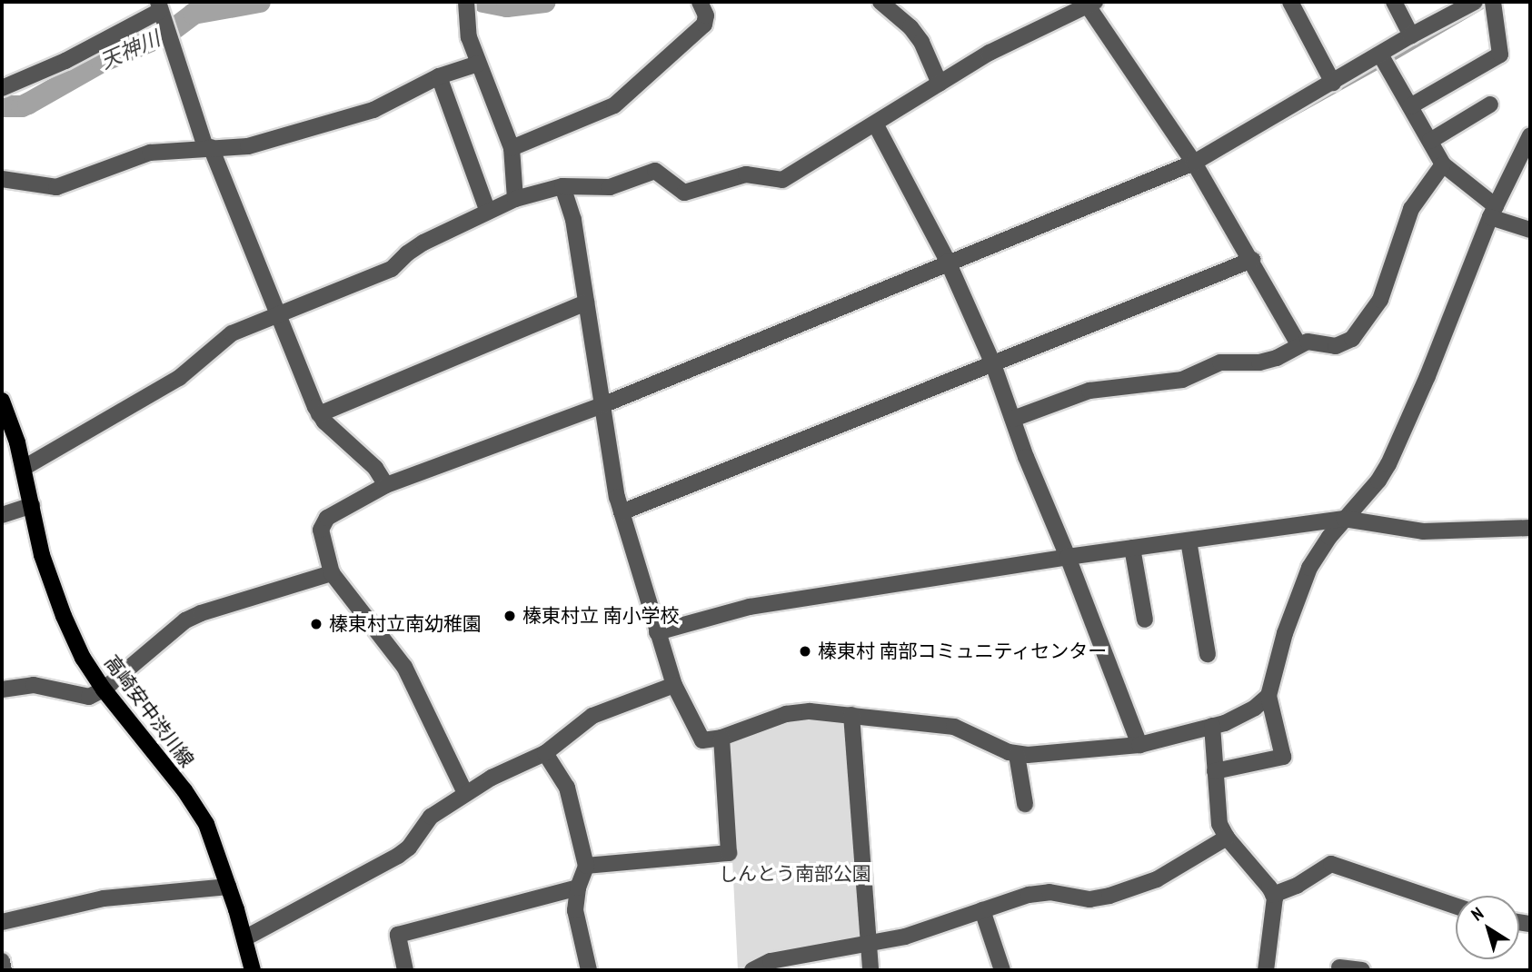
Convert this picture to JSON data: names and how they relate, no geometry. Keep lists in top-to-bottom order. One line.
{"streets":{"main road":["高崎安中渋川線"]},"water":["天神川"],"parks":["しんとう南部公園"],"places":["榛東村立 南小学校","榛東村立南幼稚園","榛東村 南部コミュニティセンター"],"north":"top left"}
